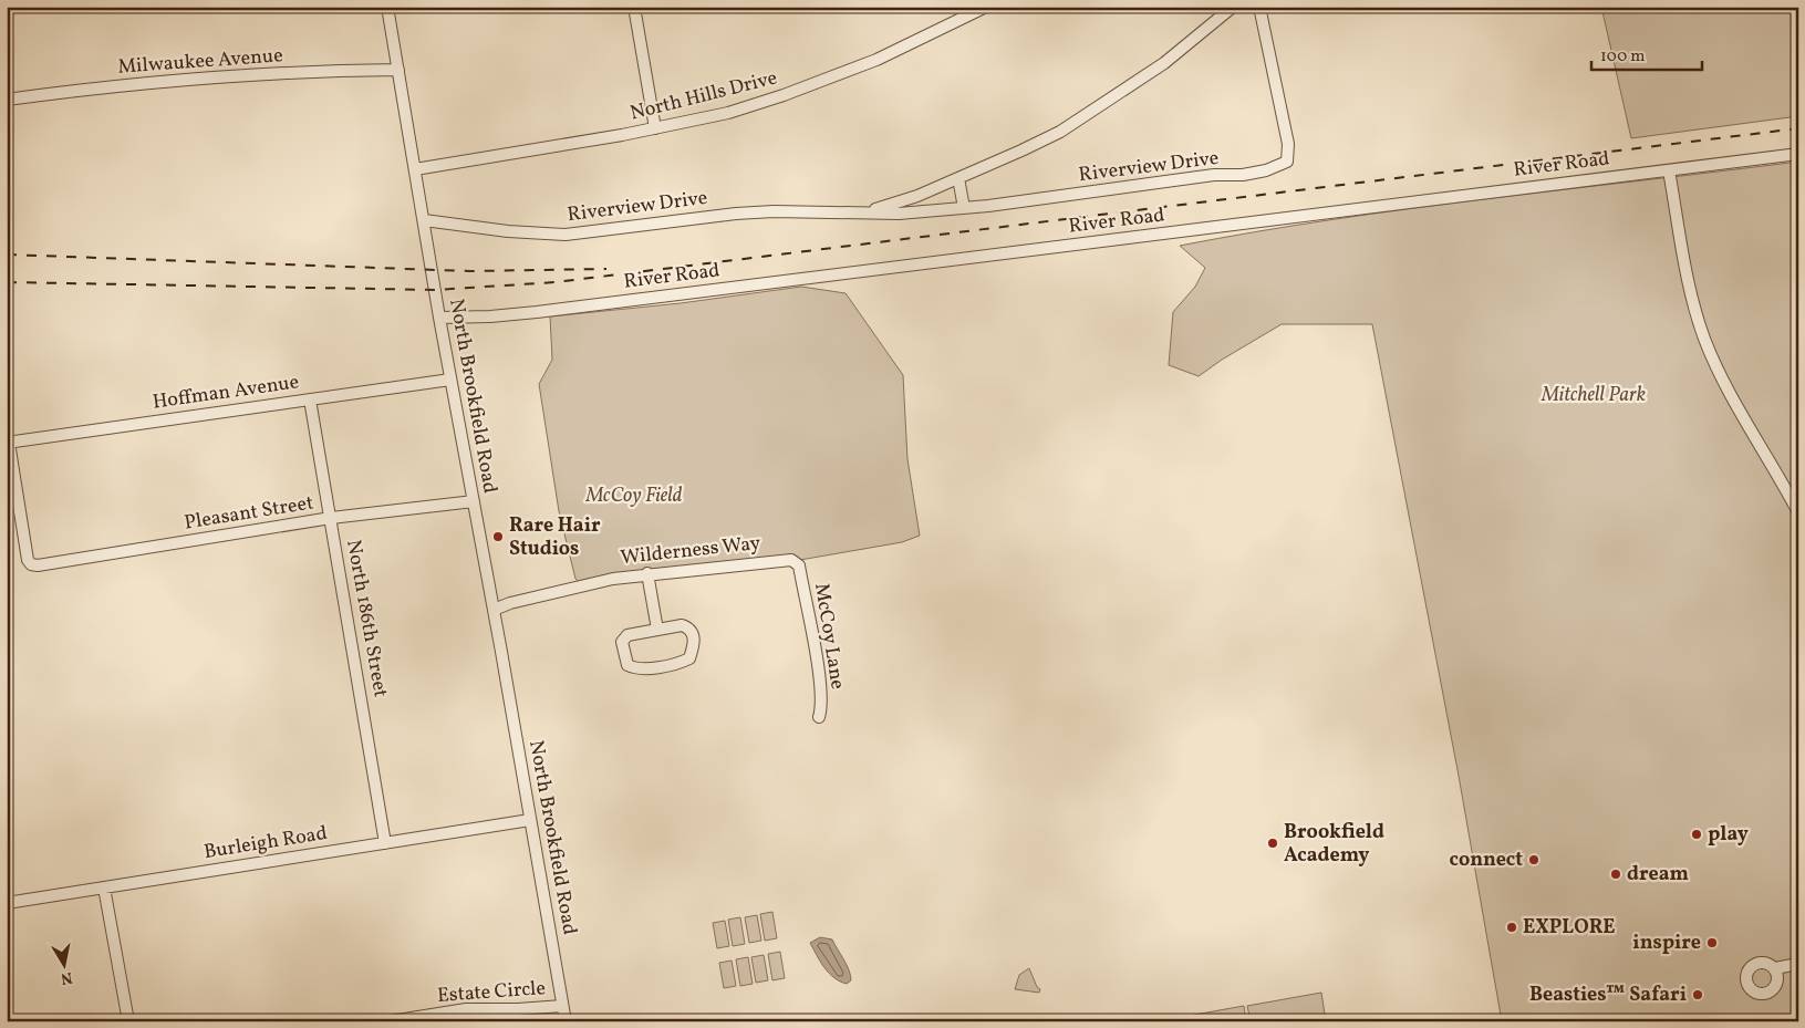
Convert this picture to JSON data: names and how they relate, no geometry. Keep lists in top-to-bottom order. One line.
{"streets":{"street":["Milwaukee Avenue","North Hills Drive","River Road","Riverview Drive","Hoffman Avenue","North Brookfield Road","Pleasant Street","Wilderness Way","North 186th Street","McCoy Lane","Burleigh Road","Estate Circle"]},"crossings":[["Milwaukee Avenue","North Brookfield Road"],["North Hills Drive","North Brookfield Road"],["River Road","North Brookfield Road"],["Riverview Drive","North Brookfield Road"],["Hoffman Avenue","North Brookfield Road"],["Hoffman Avenue","Pleasant Street"],["Hoffman Avenue","North 186th Street"],["North Brookfield Road","Pleasant Street"],["North Brookfield Road","Wilderness Way"],["North Brookfield Road","Burleigh Road"],["North Brookfield Road","Estate Circle"],["Pleasant Street","North 186th Street"],["Wilderness Way","McCoy Lane"],["North 186th Street","Burleigh Road"]],"parks":["Mitchell Park","McCoy Field"],"places":["Rare Hair Studios","play","Brookfield Academy","connect","dream","EXPLORE","inspire","Beasties™ Safari"],"scale_bar":"100 m","north":"bottom"}
